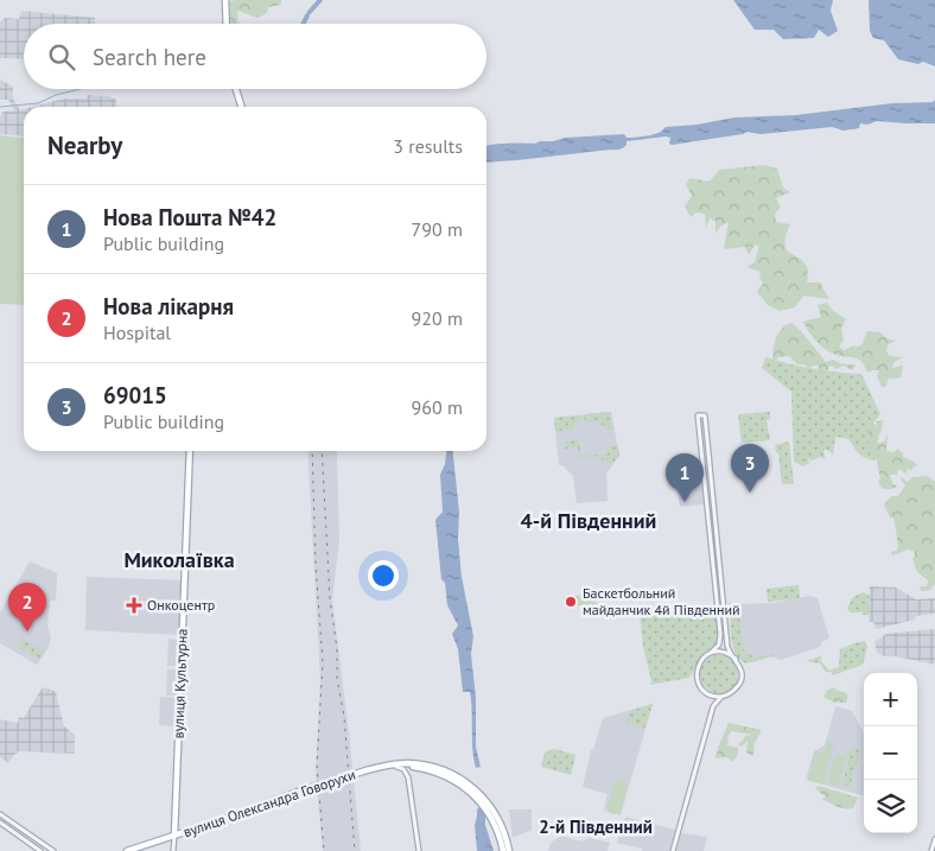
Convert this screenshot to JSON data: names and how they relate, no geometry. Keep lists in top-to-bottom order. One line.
{"streets":{"main road":["вулиця Культурна","вулиця Олександра Говорухи"]},"crossings":[["вулиця Культурна","вулиця Олександра Говорухи"]],"districts":["4-й Південний","Миколаївка","2-й Південний"],"places":{"other":["Баскетбольний майданчик 4й Південний"],"health":["Онкоцентр"]},"page":{"search":"Search here","heading":["Nearby","3 results"],"list":[{"mark":"1","name":"Нова Пошта №42","note":"Public building","value":"790 m"},{"mark":"2","name":"Нова лікарня","note":"Hospital","value":"920 m"},{"mark":"3","name":"69015","note":"Public building","value":"960 m"}],"pins":["3","1","2"],"map_buttons":["+","−"]}}
